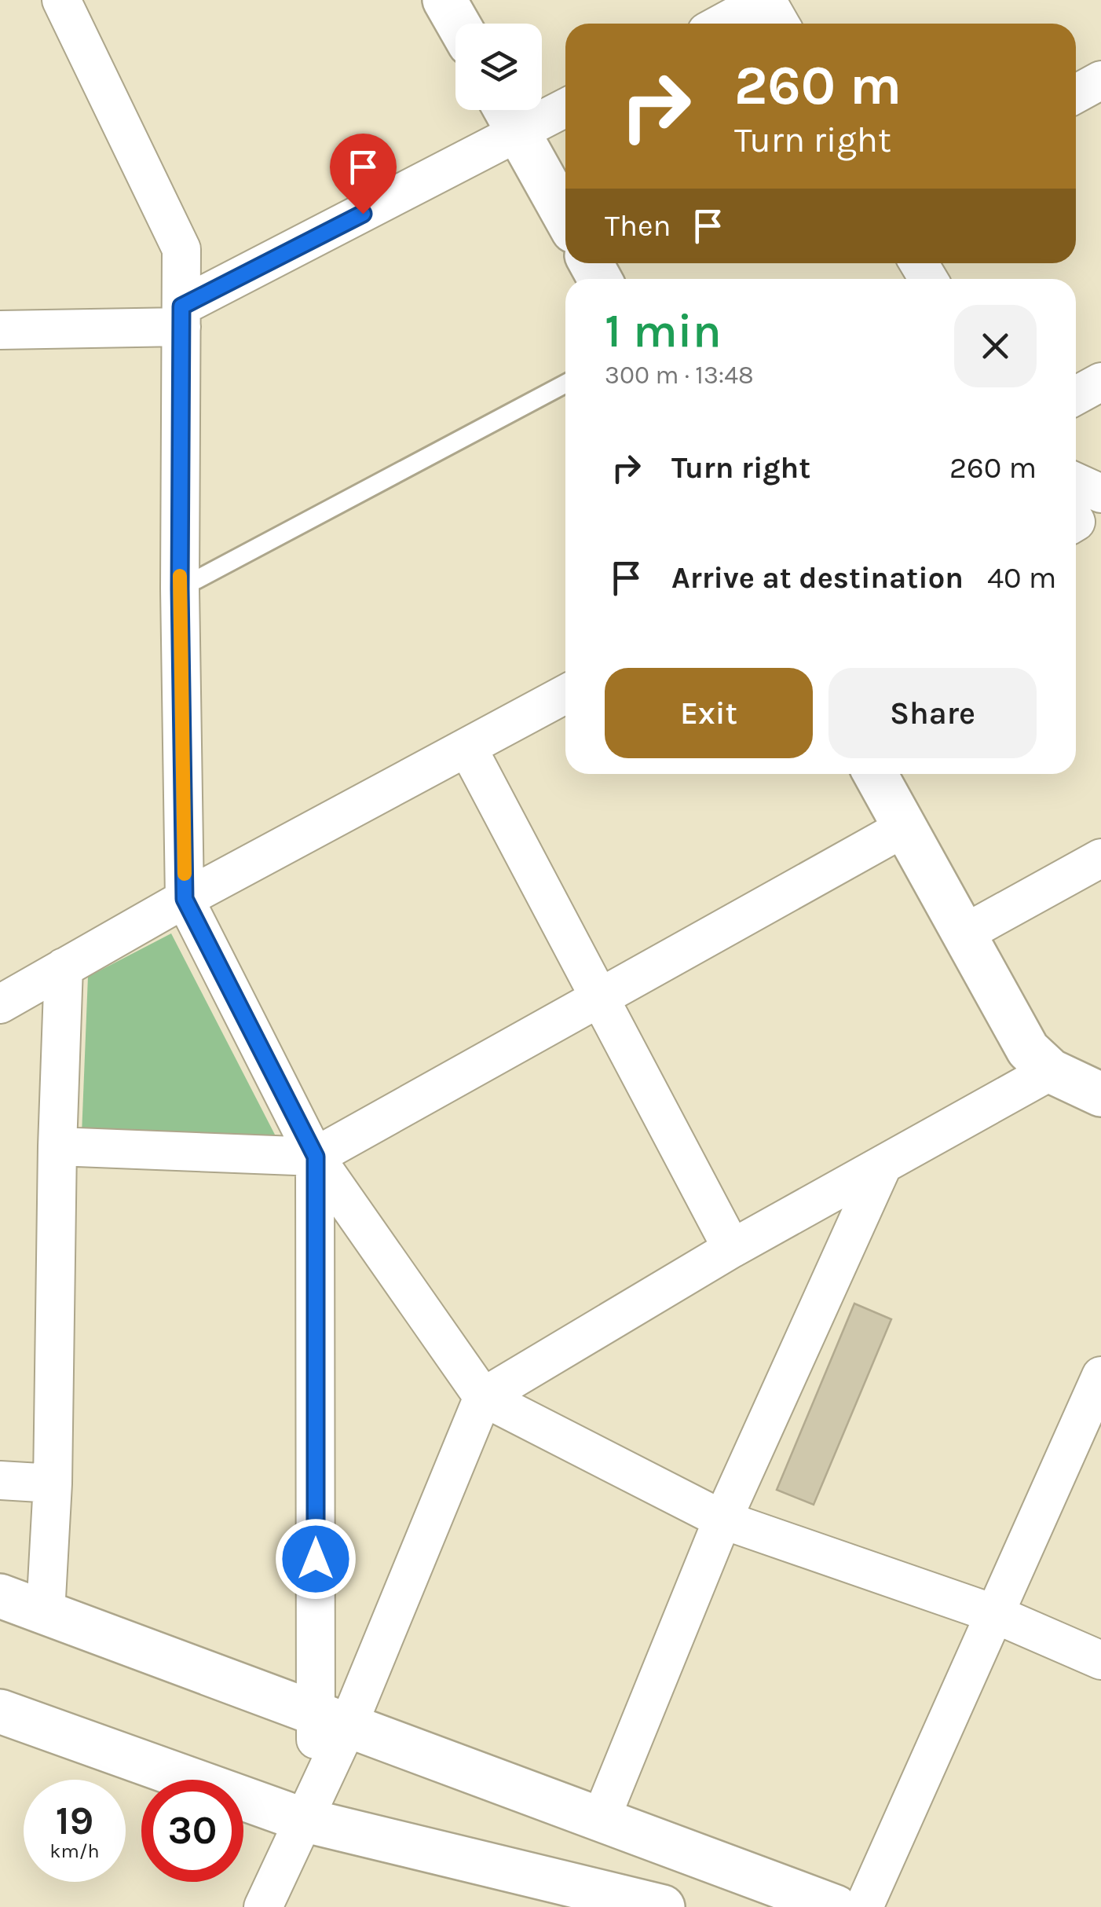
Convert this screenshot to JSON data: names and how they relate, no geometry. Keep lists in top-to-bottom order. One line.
{"page":{"turn":["260 m","Turn right"],"then":"Then","heading":["1 min","300 m · 13:48"],"list":[{"name":"Turn right","value":"260 m"},{"name":"Arrive at destination","value":"40 m"}],"buttons":["Exit","Share"],"speed":"19 km/h","limit":"30"}}
